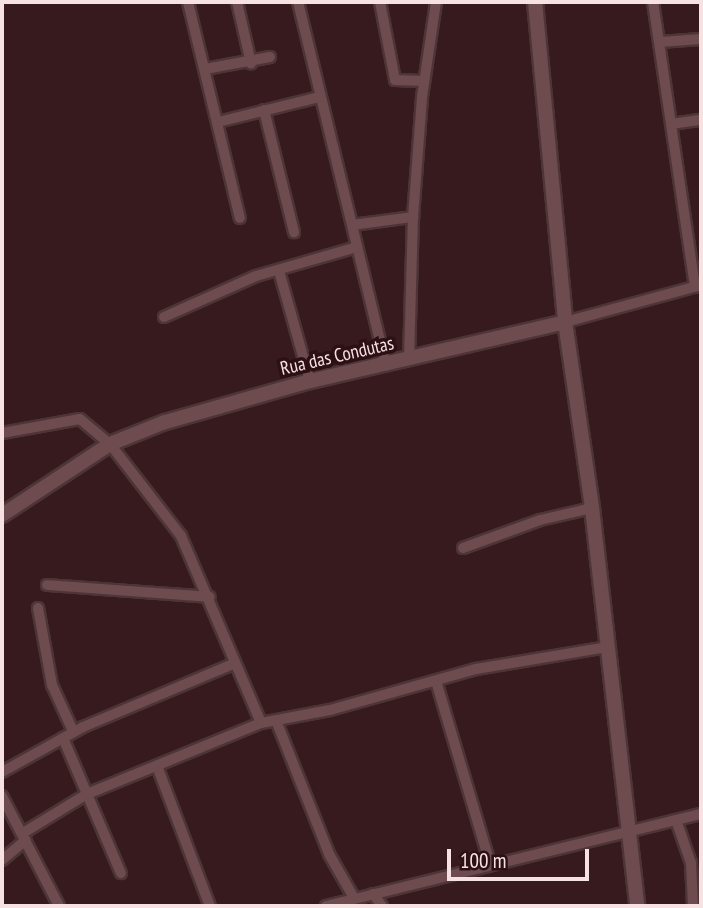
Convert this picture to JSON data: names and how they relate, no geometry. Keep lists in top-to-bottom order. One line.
{"streets":{"street":["Rua das Condutas"]},"scale_bar":"100 m"}
